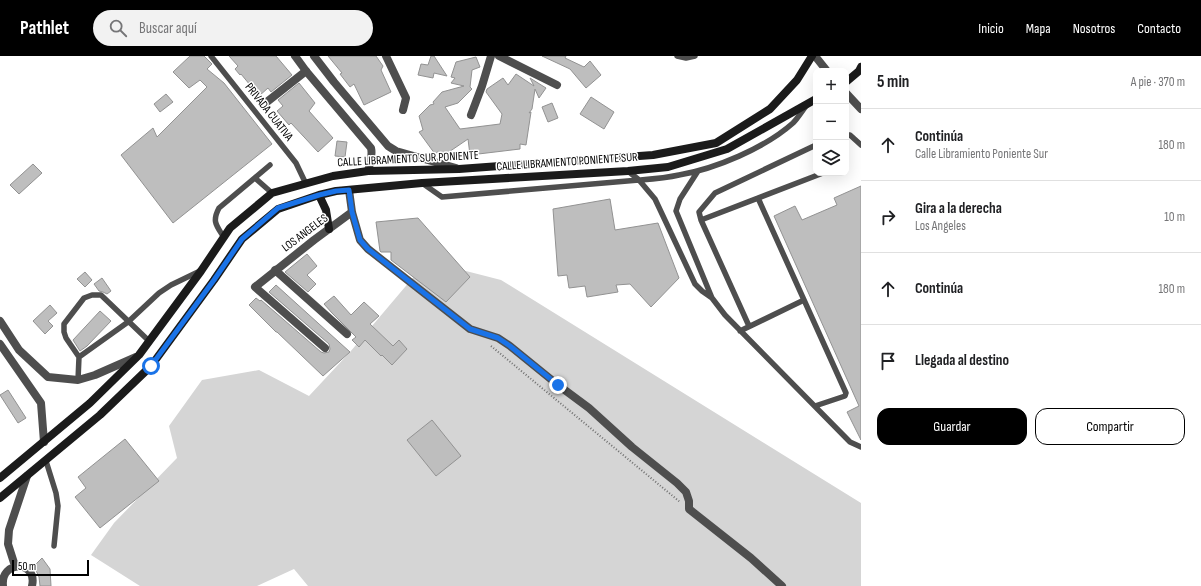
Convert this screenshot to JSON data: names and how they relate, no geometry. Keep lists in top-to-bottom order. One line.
{"streets":{"main road":["CALLE LIBRAMIENTO SUR PONIENTE","CALLE LIBRAMIENTO PONIENTE SUR"],"street":["LOS ANGELES"],"lane":["PRIVADA CUATIVA"]},"crossings":[["PRIVADA CUATIVA","CALLE LIBRAMIENTO SUR PONIENTE"]],"scale_bar":"50 m","page":{"header":"Pathlet","search":"Buscar aquí","nav":["Inicio","Mapa","Nosotros","Contacto"],"heading":["5 min","A pie · 370 m"],"map_buttons":["+","−"],"list":[["Continúa","Calle Libramiento Poniente Sur","180 m"],["Gira a la derecha","Los Angeles","10 m"],["Continúa","180 m"],"Llegada al destino"],"buttons":["Guardar","Compartir"],"scale":"50 m"}}
